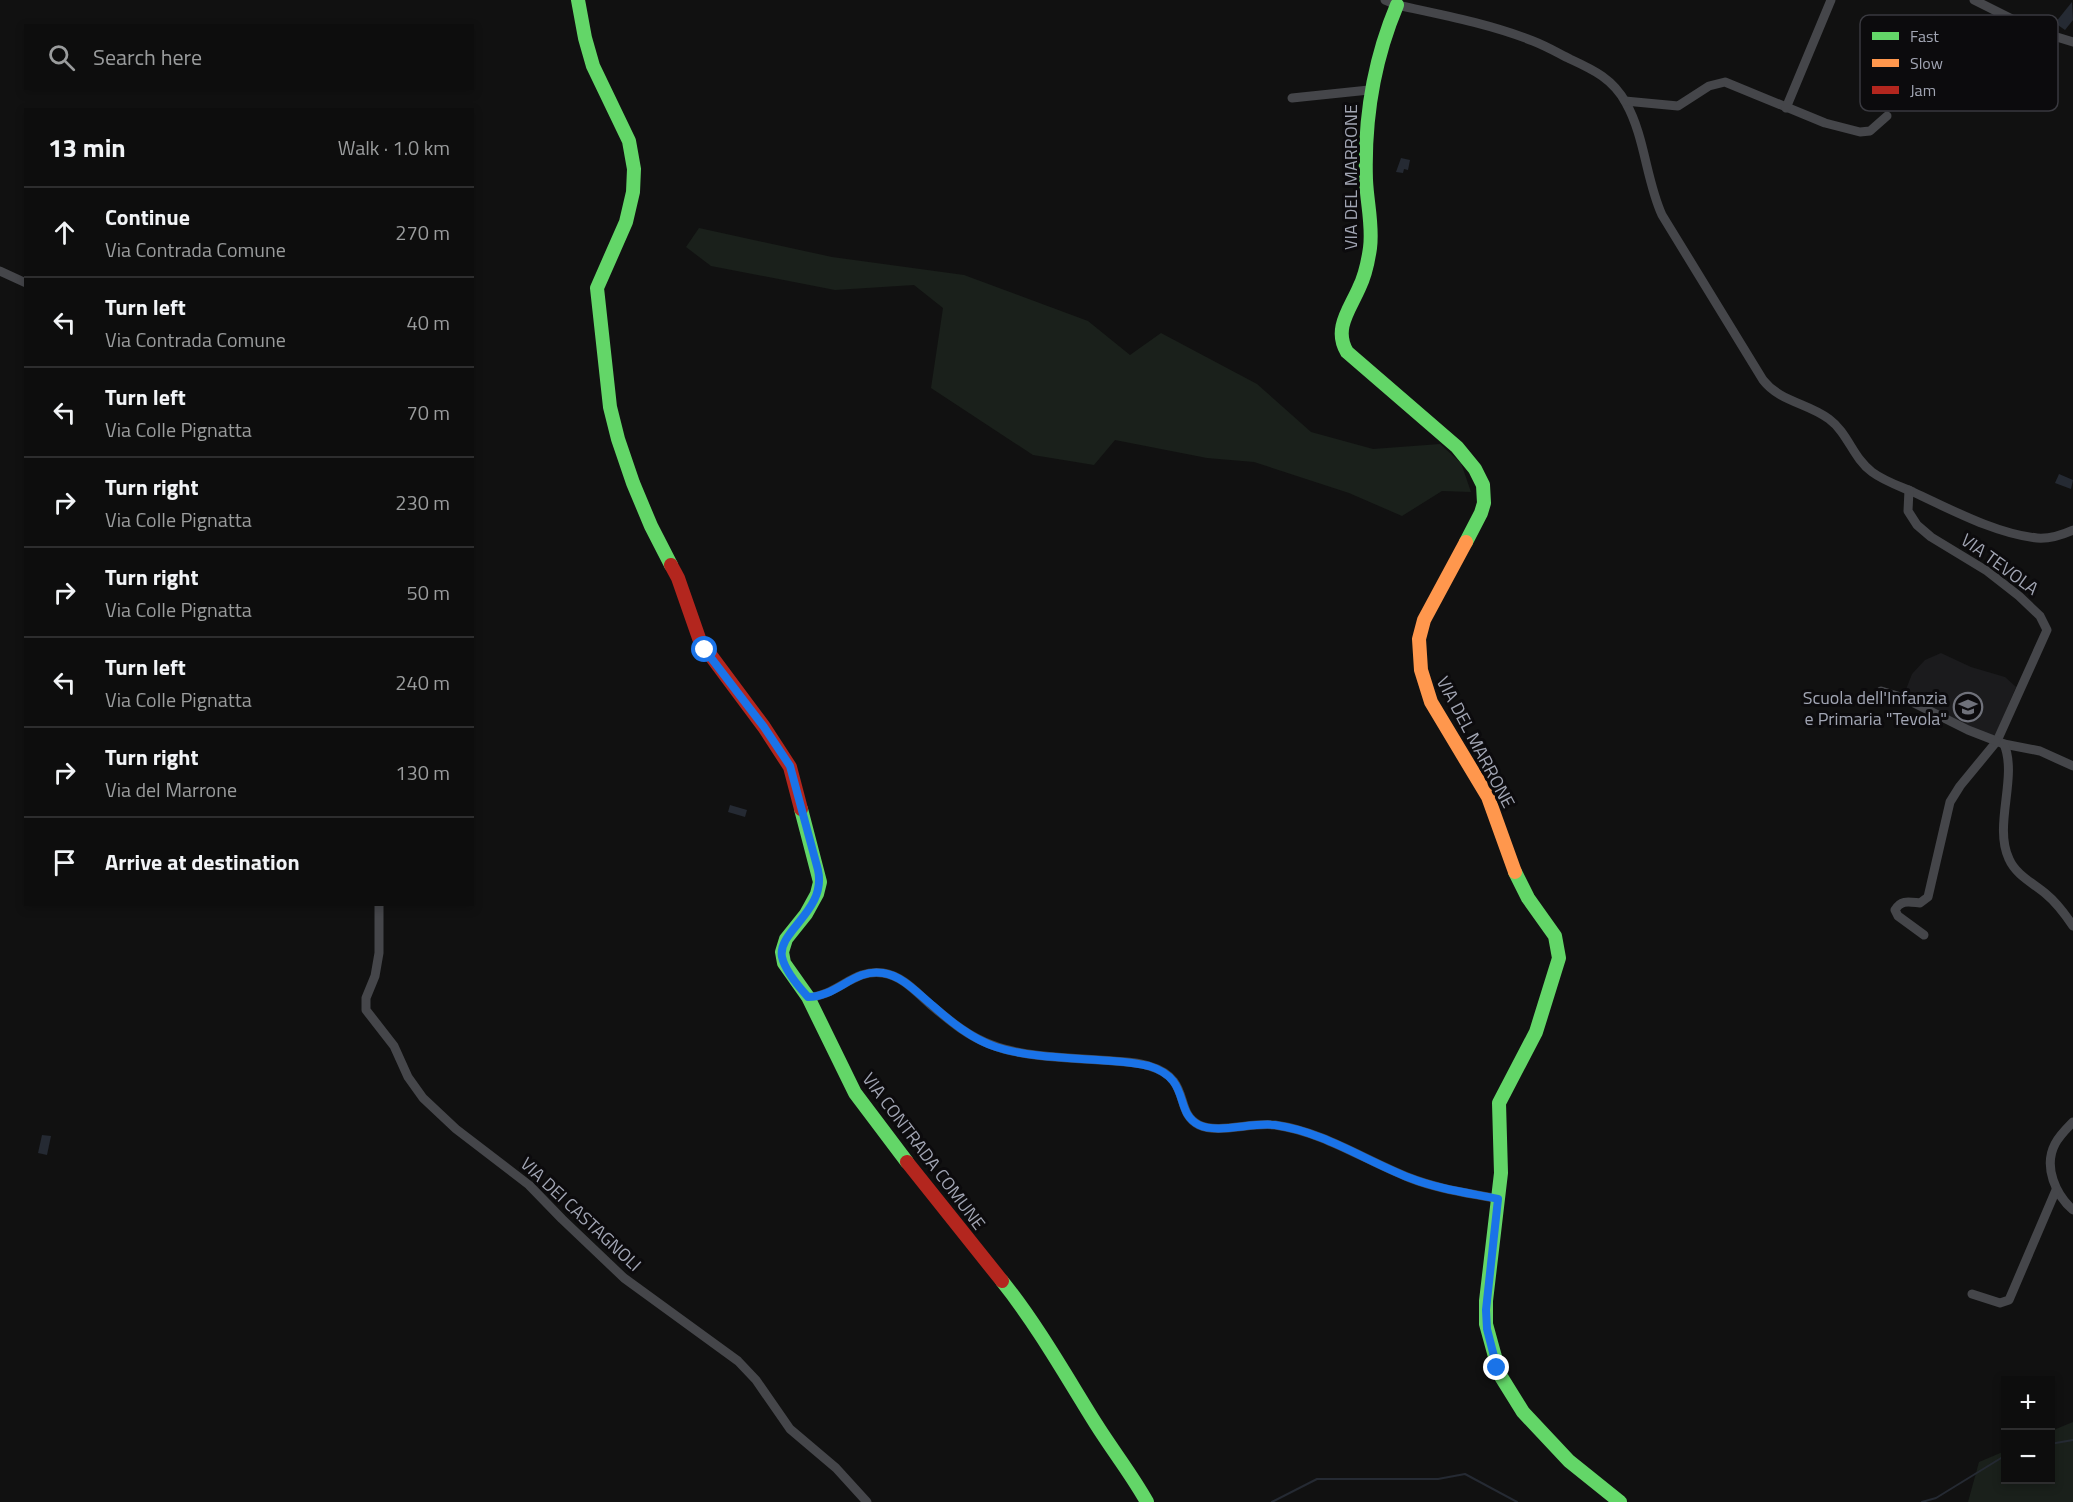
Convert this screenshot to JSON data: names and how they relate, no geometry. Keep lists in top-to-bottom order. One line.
{"streets":{"street":["VIA DEL MARRONE","VIA TEVOLA","VIA CONTRADA COMUNE","VIA DEI CASTAGNOLI"]},"places":{"school or university":["Scuola dell'Infanzia e Primaria \"Tevola\""]},"legend":["Fast","Slow","Jam"],"page":{"search":"Search here","heading":["13 min","Walk · 1.0 km"],"list":[["Continue","Via Contrada Comune","270 m"],["Turn left","Via Contrada Comune","40 m"],["Turn left","Via Colle Pignatta","70 m"],["Turn right","Via Colle Pignatta","230 m"],["Turn right","Via Colle Pignatta","50 m"],["Turn left","Via Colle Pignatta","240 m"],["Turn right","Via del Marrone","130 m"],"Arrive at destination"],"map_buttons":["+","−"]}}
